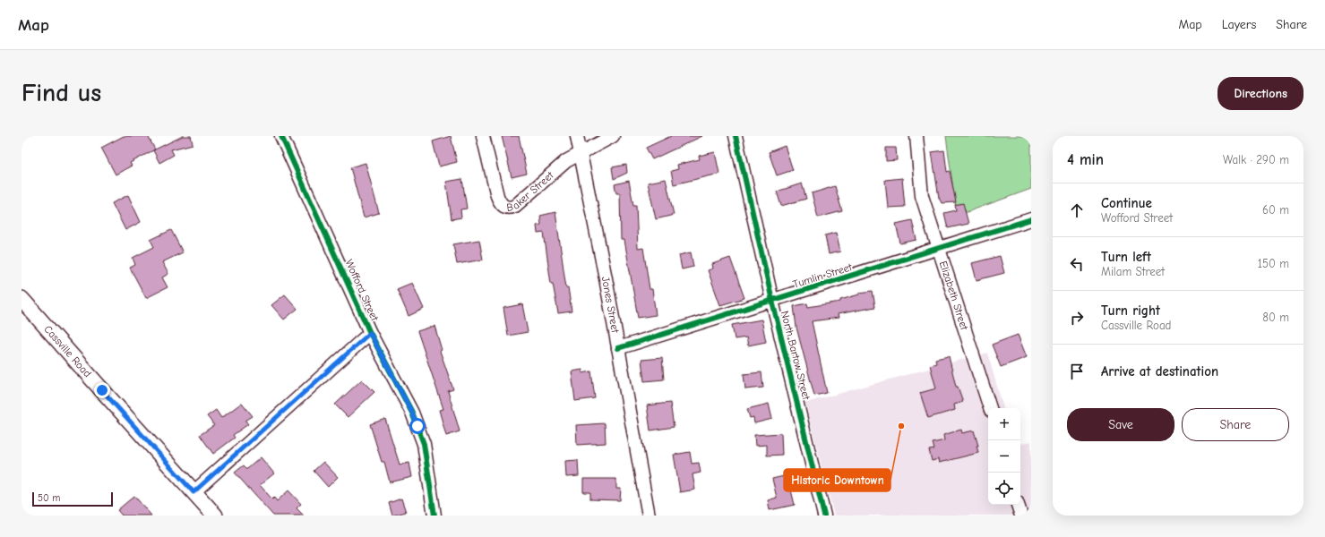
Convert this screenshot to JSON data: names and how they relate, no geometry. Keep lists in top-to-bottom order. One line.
{"streets":{"main road":["Cassville Road"],"street":["Baker Street","Tumlin Street","Wofford Street","Elizabeth Street","Jones Street","North Bartow Street"]},"crossings":[["Baker Street","Jones Street"],["Tumlin Street","Elizabeth Street"],["Tumlin Street","Jones Street"],["Tumlin Street","North Bartow Street"]],"places":["Historic Downtown"],"scale_bar":"50 m","page":{"header":"Map","nav":["Map","Layers","Share"],"buttons":["Directions",["Save","Share"]],"title":"Find us","heading":["4 min","Walk · 290 m"],"list":[["Continue","Wofford Street","60 m"],["Turn left","Milam Street","150 m"],["Turn right","Cassville Road","80 m"],"Arrive at destination"],"map_buttons":["+","−"],"scale":"50 m"}}
